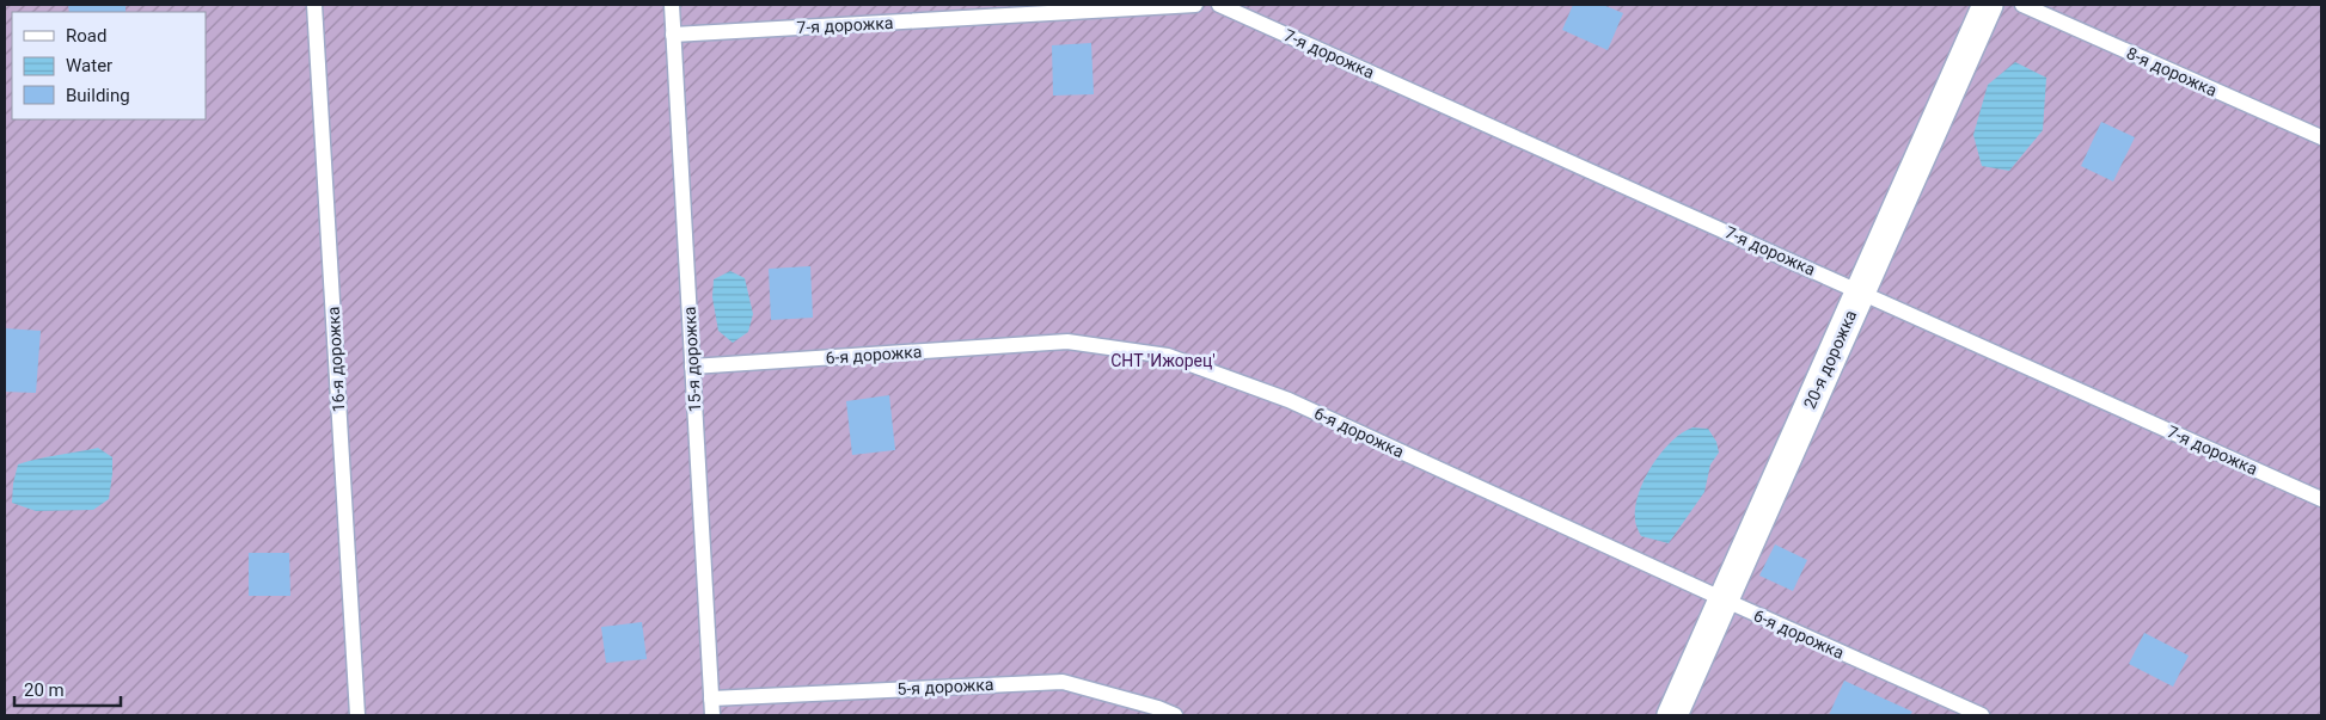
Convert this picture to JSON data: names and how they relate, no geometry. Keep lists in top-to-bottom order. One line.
{"streets":{"street":["20-я дорожка"],"lane":["7-я дорожка","8-я дорожка","6-я дорожка","16-я дорожка","15-я дорожка","5-я дорожка"]},"crossings":[["7-я дорожка","15-я дорожка"],["7-я дорожка","20-я дорожка"],["6-я дорожка","15-я дорожка"],["6-я дорожка","20-я дорожка"],["15-я дорожка","5-я дорожка"]],"parks":["СНТ 'Ижорец'"],"legend":["Road","Water","Building"],"scale_bar":"20 m"}
